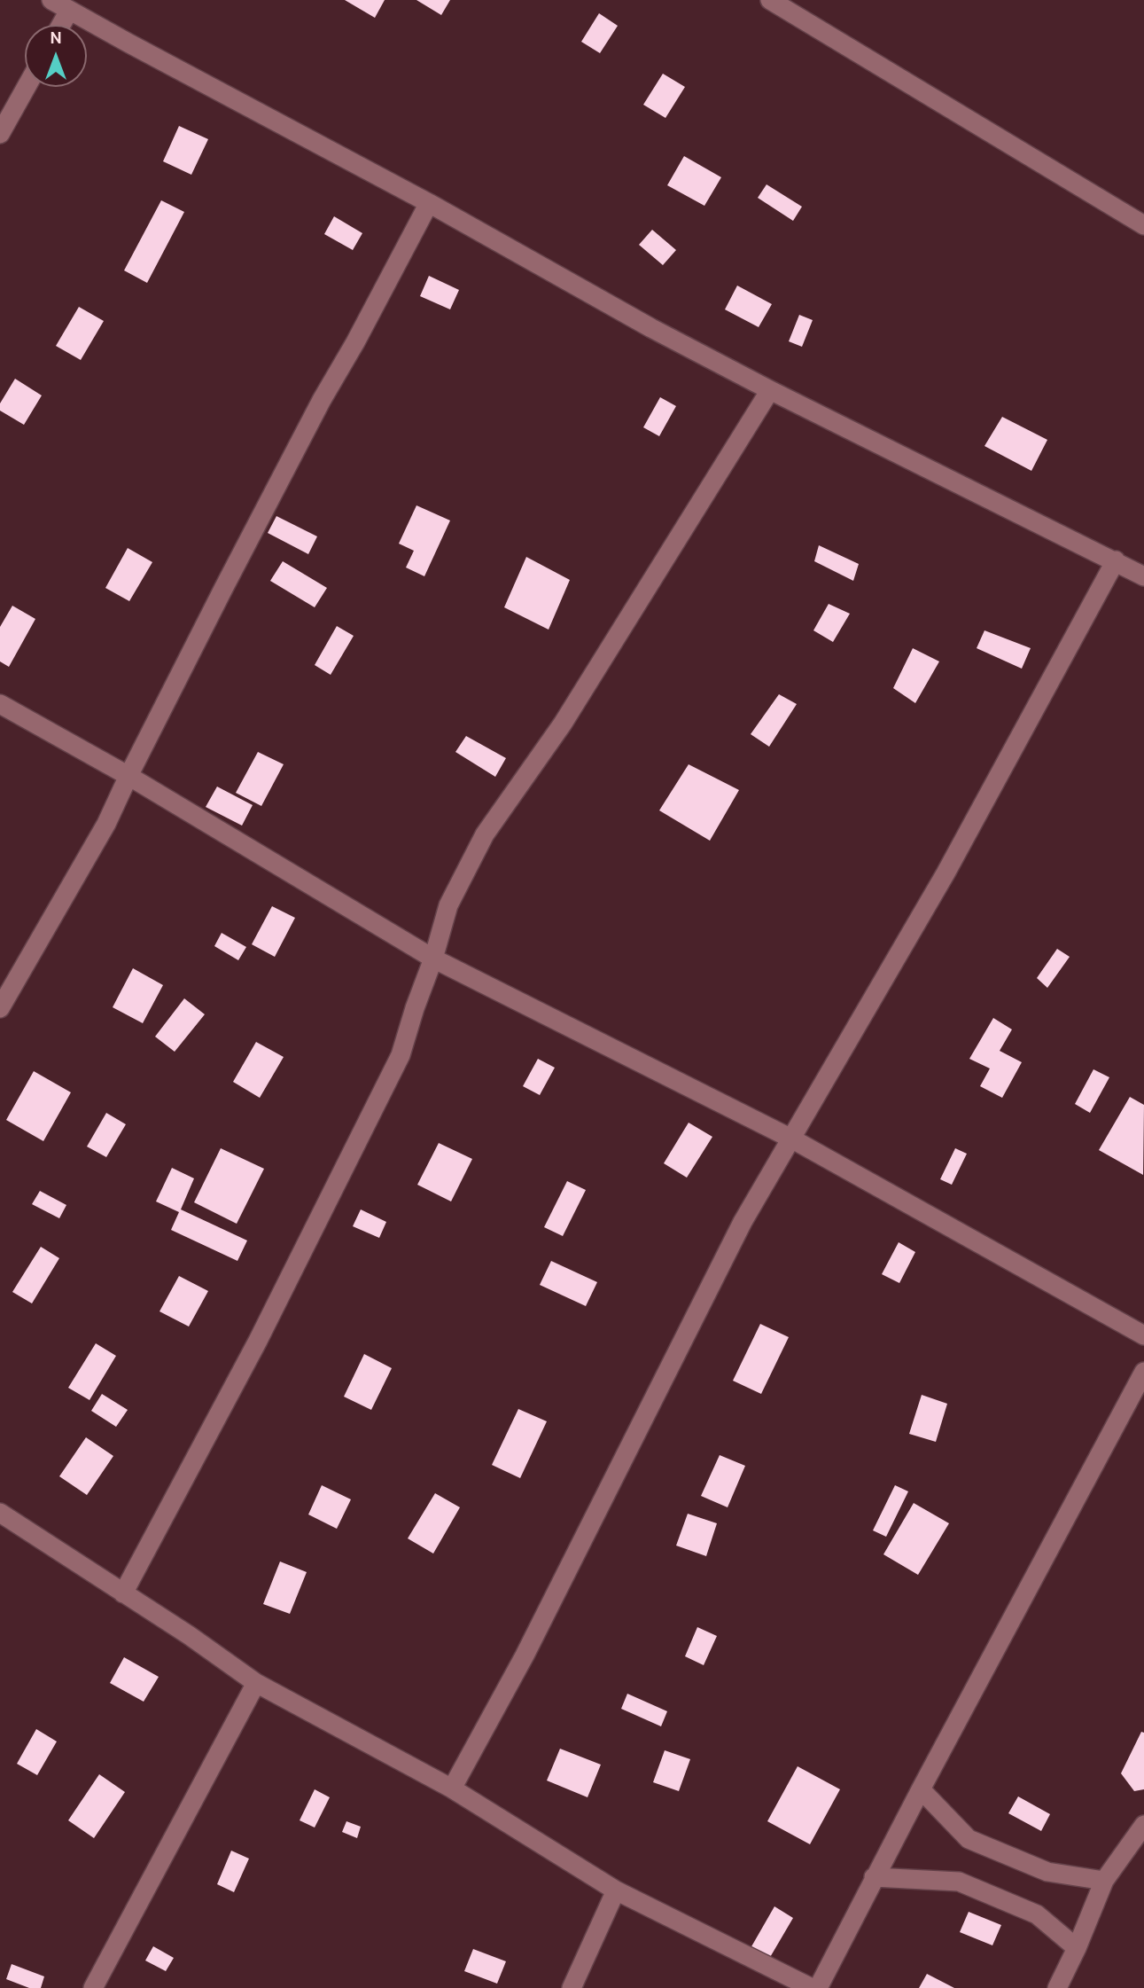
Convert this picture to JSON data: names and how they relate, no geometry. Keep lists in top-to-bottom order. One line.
{"north":"top"}
